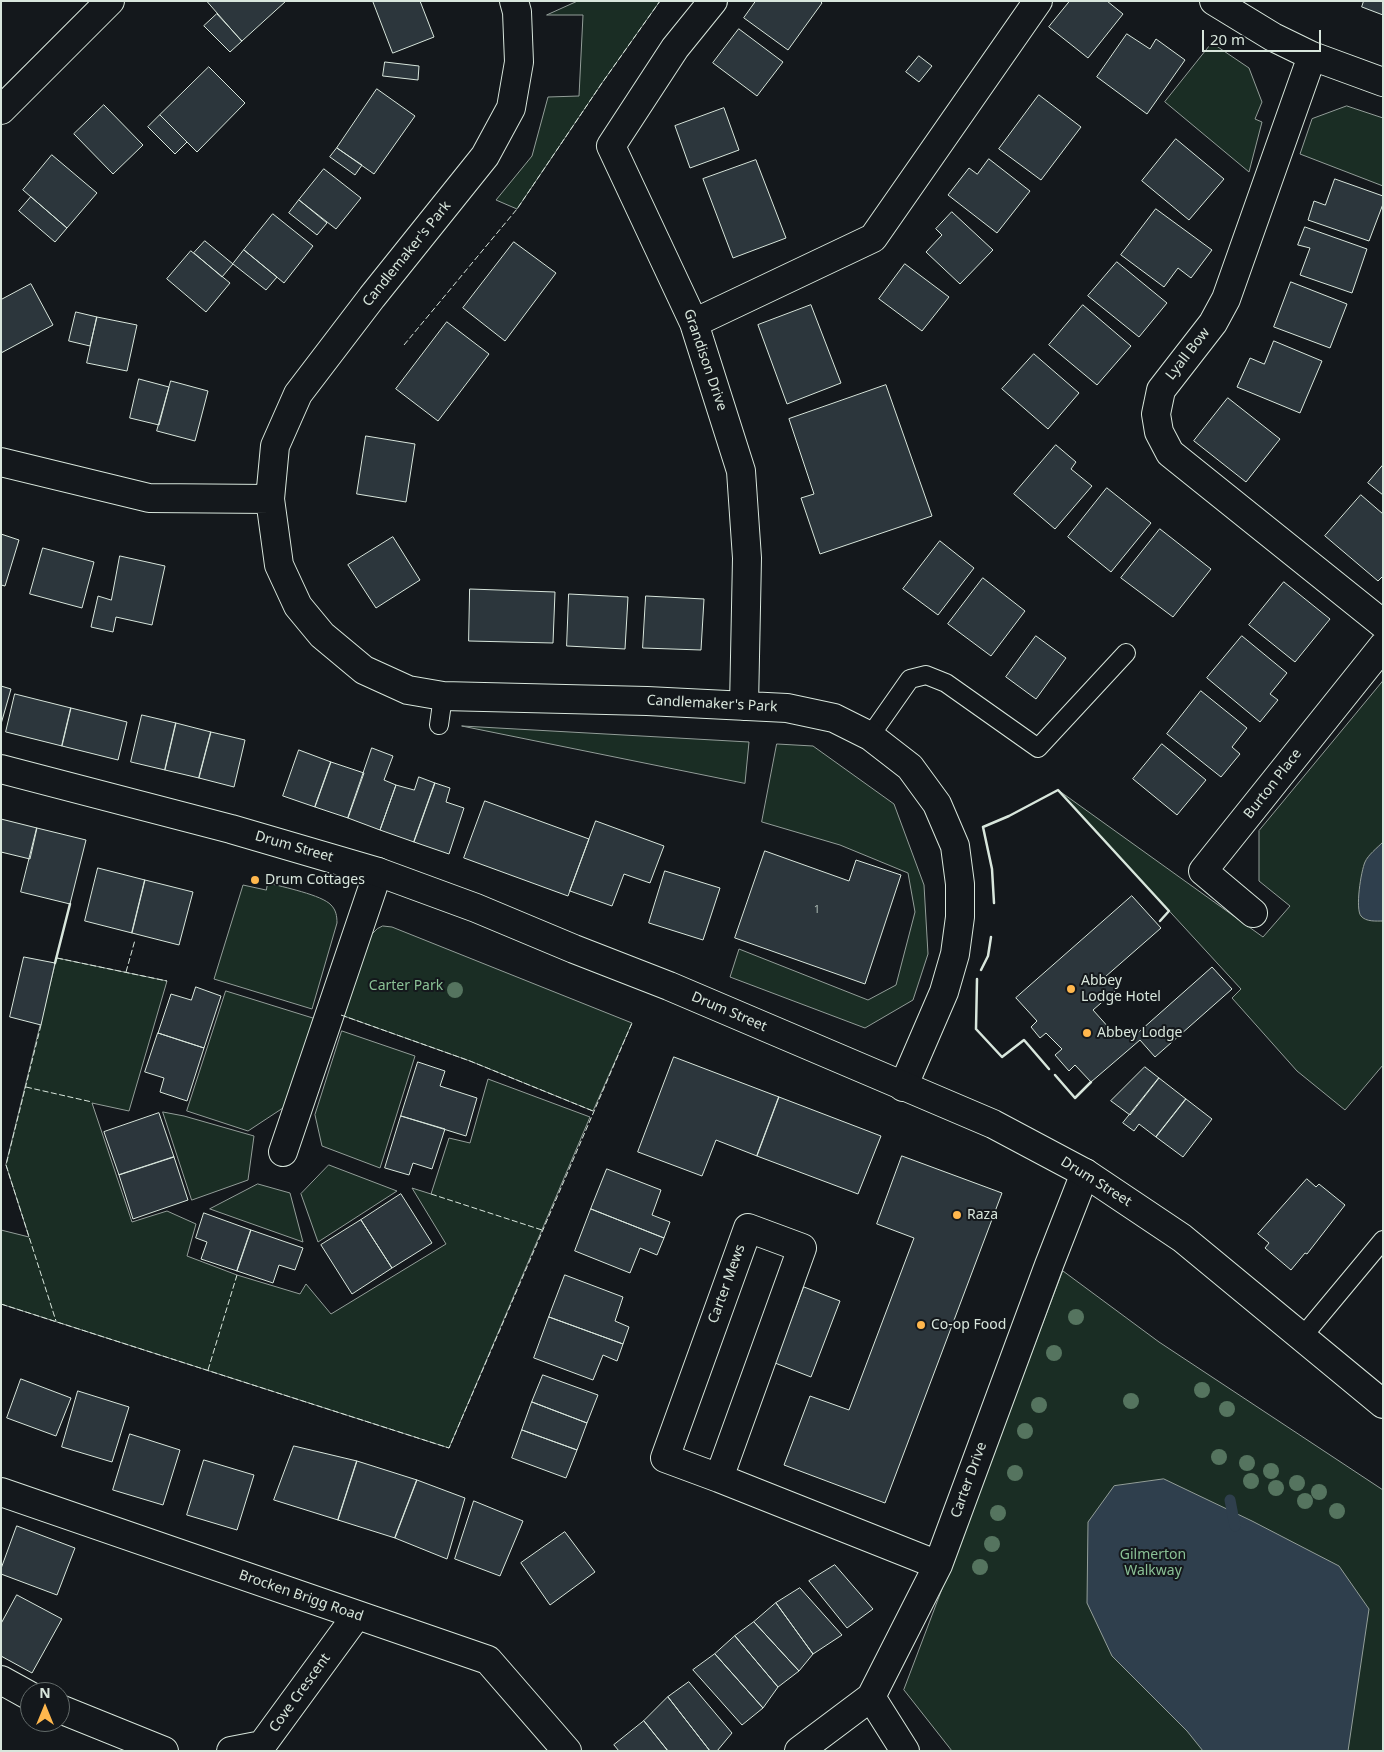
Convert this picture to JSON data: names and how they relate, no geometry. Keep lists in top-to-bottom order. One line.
{"streets":{"street":["Candlemaker's Park","Lyall Bow","Grandison Drive","Burton Place","Drum Street","Carter Mews","Carter Drive","Brocken Brigg Road","Cove Crescent"]},"crossings":[["Candlemaker's Park","Grandison Drive"],["Candlemaker's Park","Drum Street"],["Drum Street","Carter Drive"],["Carter Mews","Carter Drive"],["Brocken Brigg Road","Cove Crescent"]],"parks":["Carter Park","Gilmerton Walkway"],"places":["Drum Cottages","Abbey Lodge Hotel","Abbey Lodge","Raza","Co-op Food"],"house_numbers":["1"],"scale_bar":"20 m","north":"top"}
